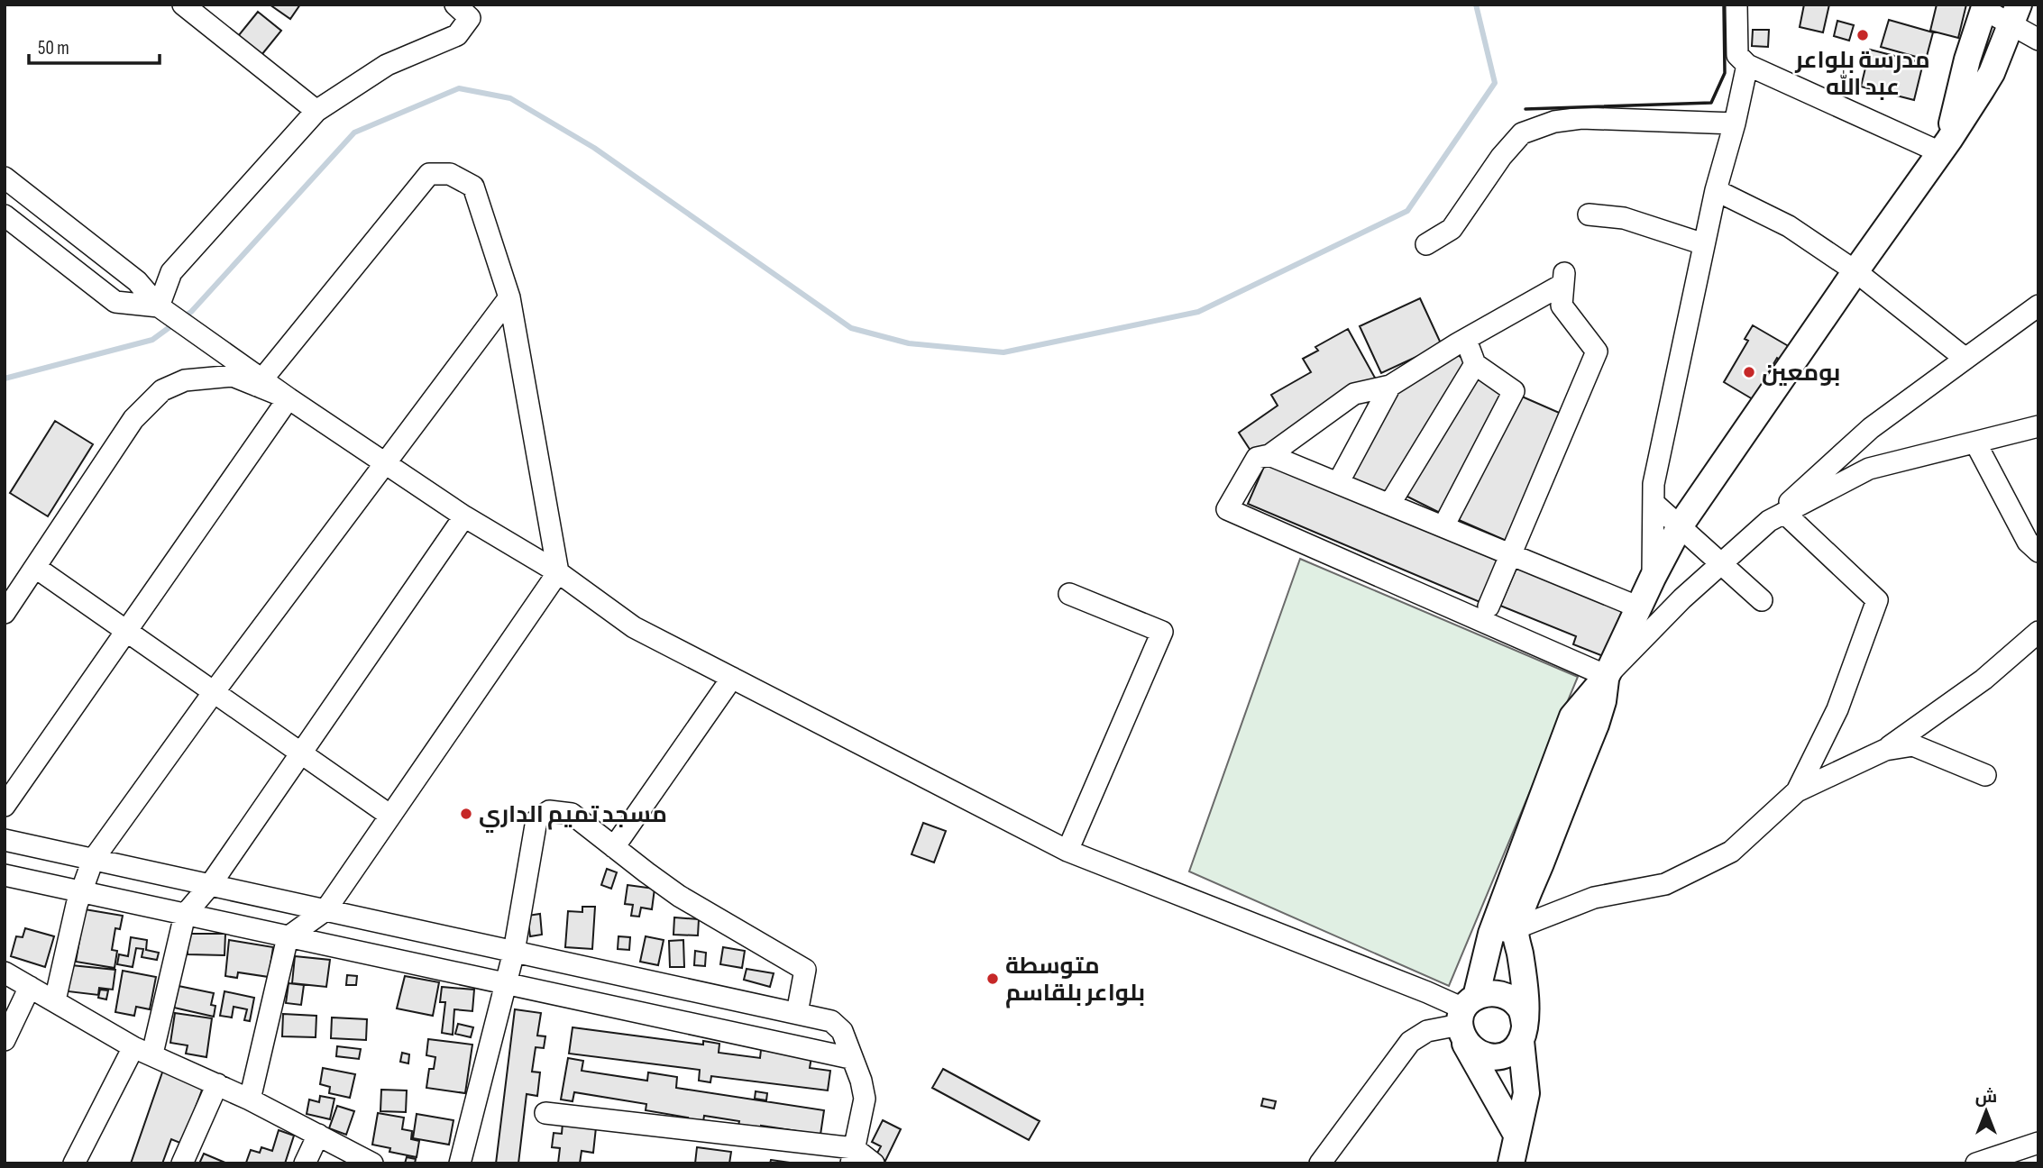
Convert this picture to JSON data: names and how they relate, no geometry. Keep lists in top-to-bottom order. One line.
{"places":["مدرسة بلواعر عبد الله","بومعين","مسجد تميم الداري","متوسطة بلواعر بلقاسم"],"scale_bar":"50 m","north":"top"}
